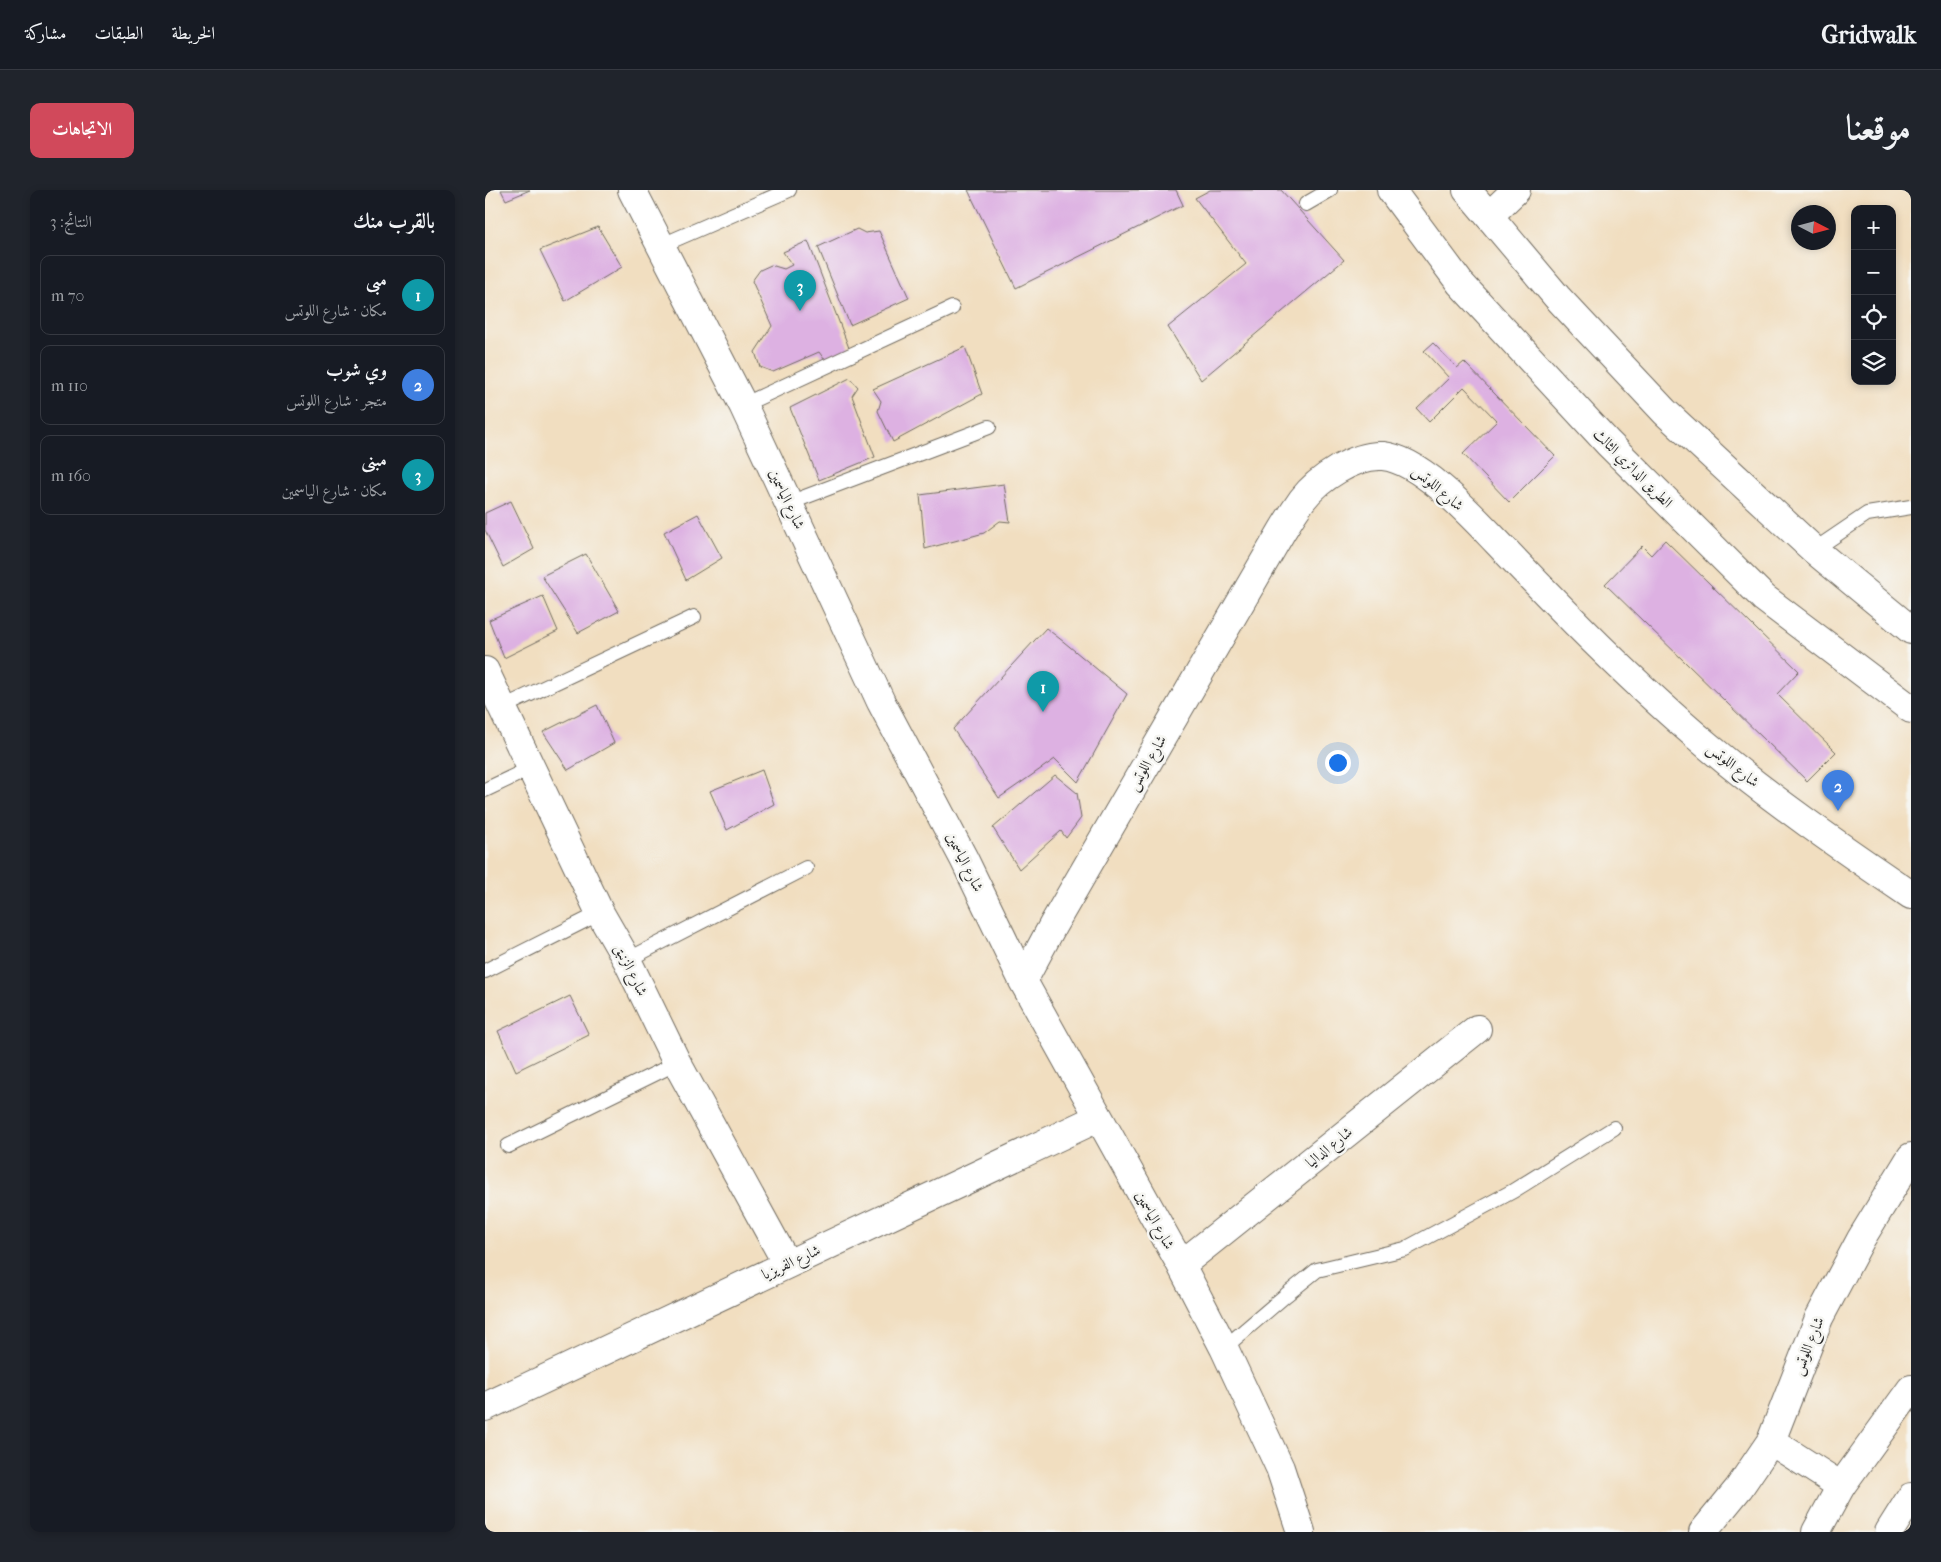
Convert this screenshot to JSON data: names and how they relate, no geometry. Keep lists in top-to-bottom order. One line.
{"streets":{"street":["الطريق الدائري الثالث","شارع اللوتس","شارع الياسمين","شارع الزنبق","شارع الداليا","شارع الفريزيا"]},"crossings":[["شارع اللوتس","شارع الياسمين"],["شارع الياسمين","شارع الداليا"],["شارع الياسمين","شارع الفريزيا"],["شارع الزنبق","شارع الفريزيا"]],"north":"right","page":{"header":"Gridwalk","nav":["الخريطة","الطبقات","مشاركة"],"title":"موقعنا","buttons":"الاتجاهات","heading":["بالقرب منك","النتائج: 3"],"map_buttons":["+","−"],"list":[{"mark":"1","name":"مبى","note":"مكان · شارع اللوتس","value":"70 m"},{"mark":"2","name":"وي شوب","note":"متجر · شارع اللوتس","value":"110 m"},{"mark":"3","name":"مبنى","note":"مكان · شارع الياسمين","value":"160 m"}],"pins":["3","1","2"]}}
